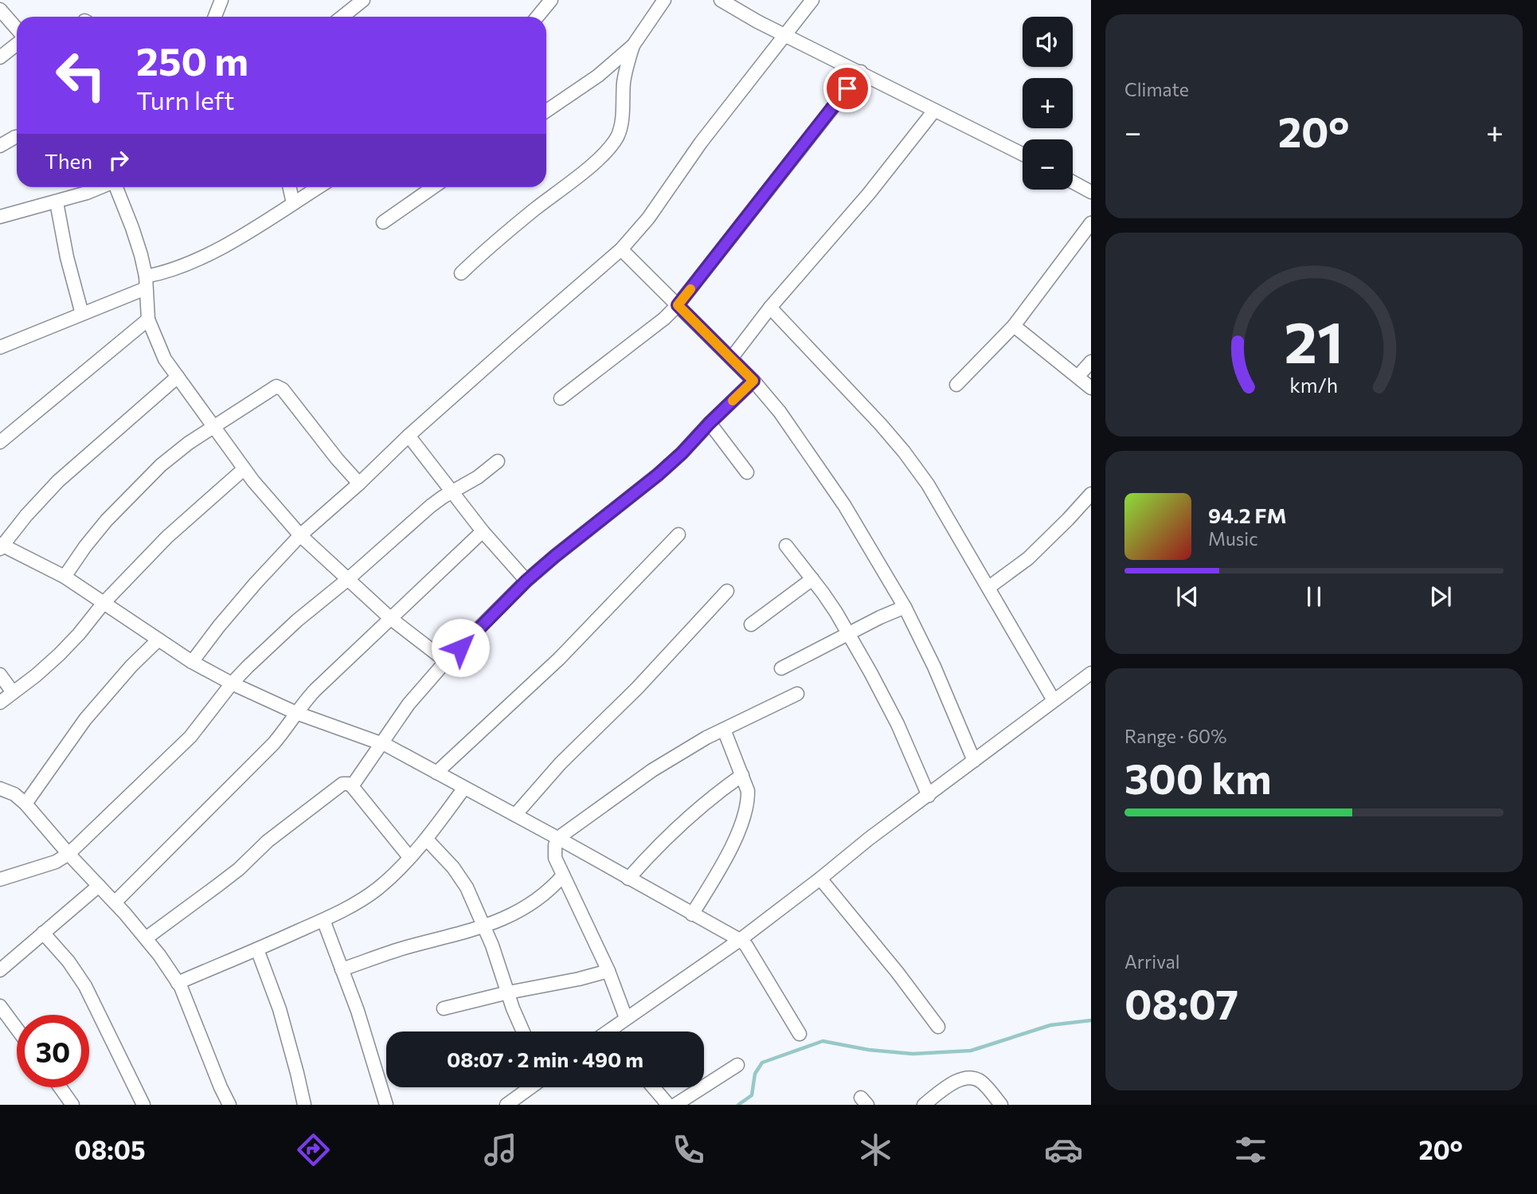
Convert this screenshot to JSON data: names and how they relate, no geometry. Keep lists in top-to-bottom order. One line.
{"page":{"tile":["Climate",["Range · 60%","300 km"],["Arrival","08:07"]],"map_buttons":["+","−"],"turn":["250 m","Turn left"],"heat":["−","20°","+"],"then":"Then","song":["94.2 FM","Music"],"limit":"30","trip":"08:07 · 2 min · 490 m","tabs":["08:05","20°"],"gauge":["21","km/h"]}}
